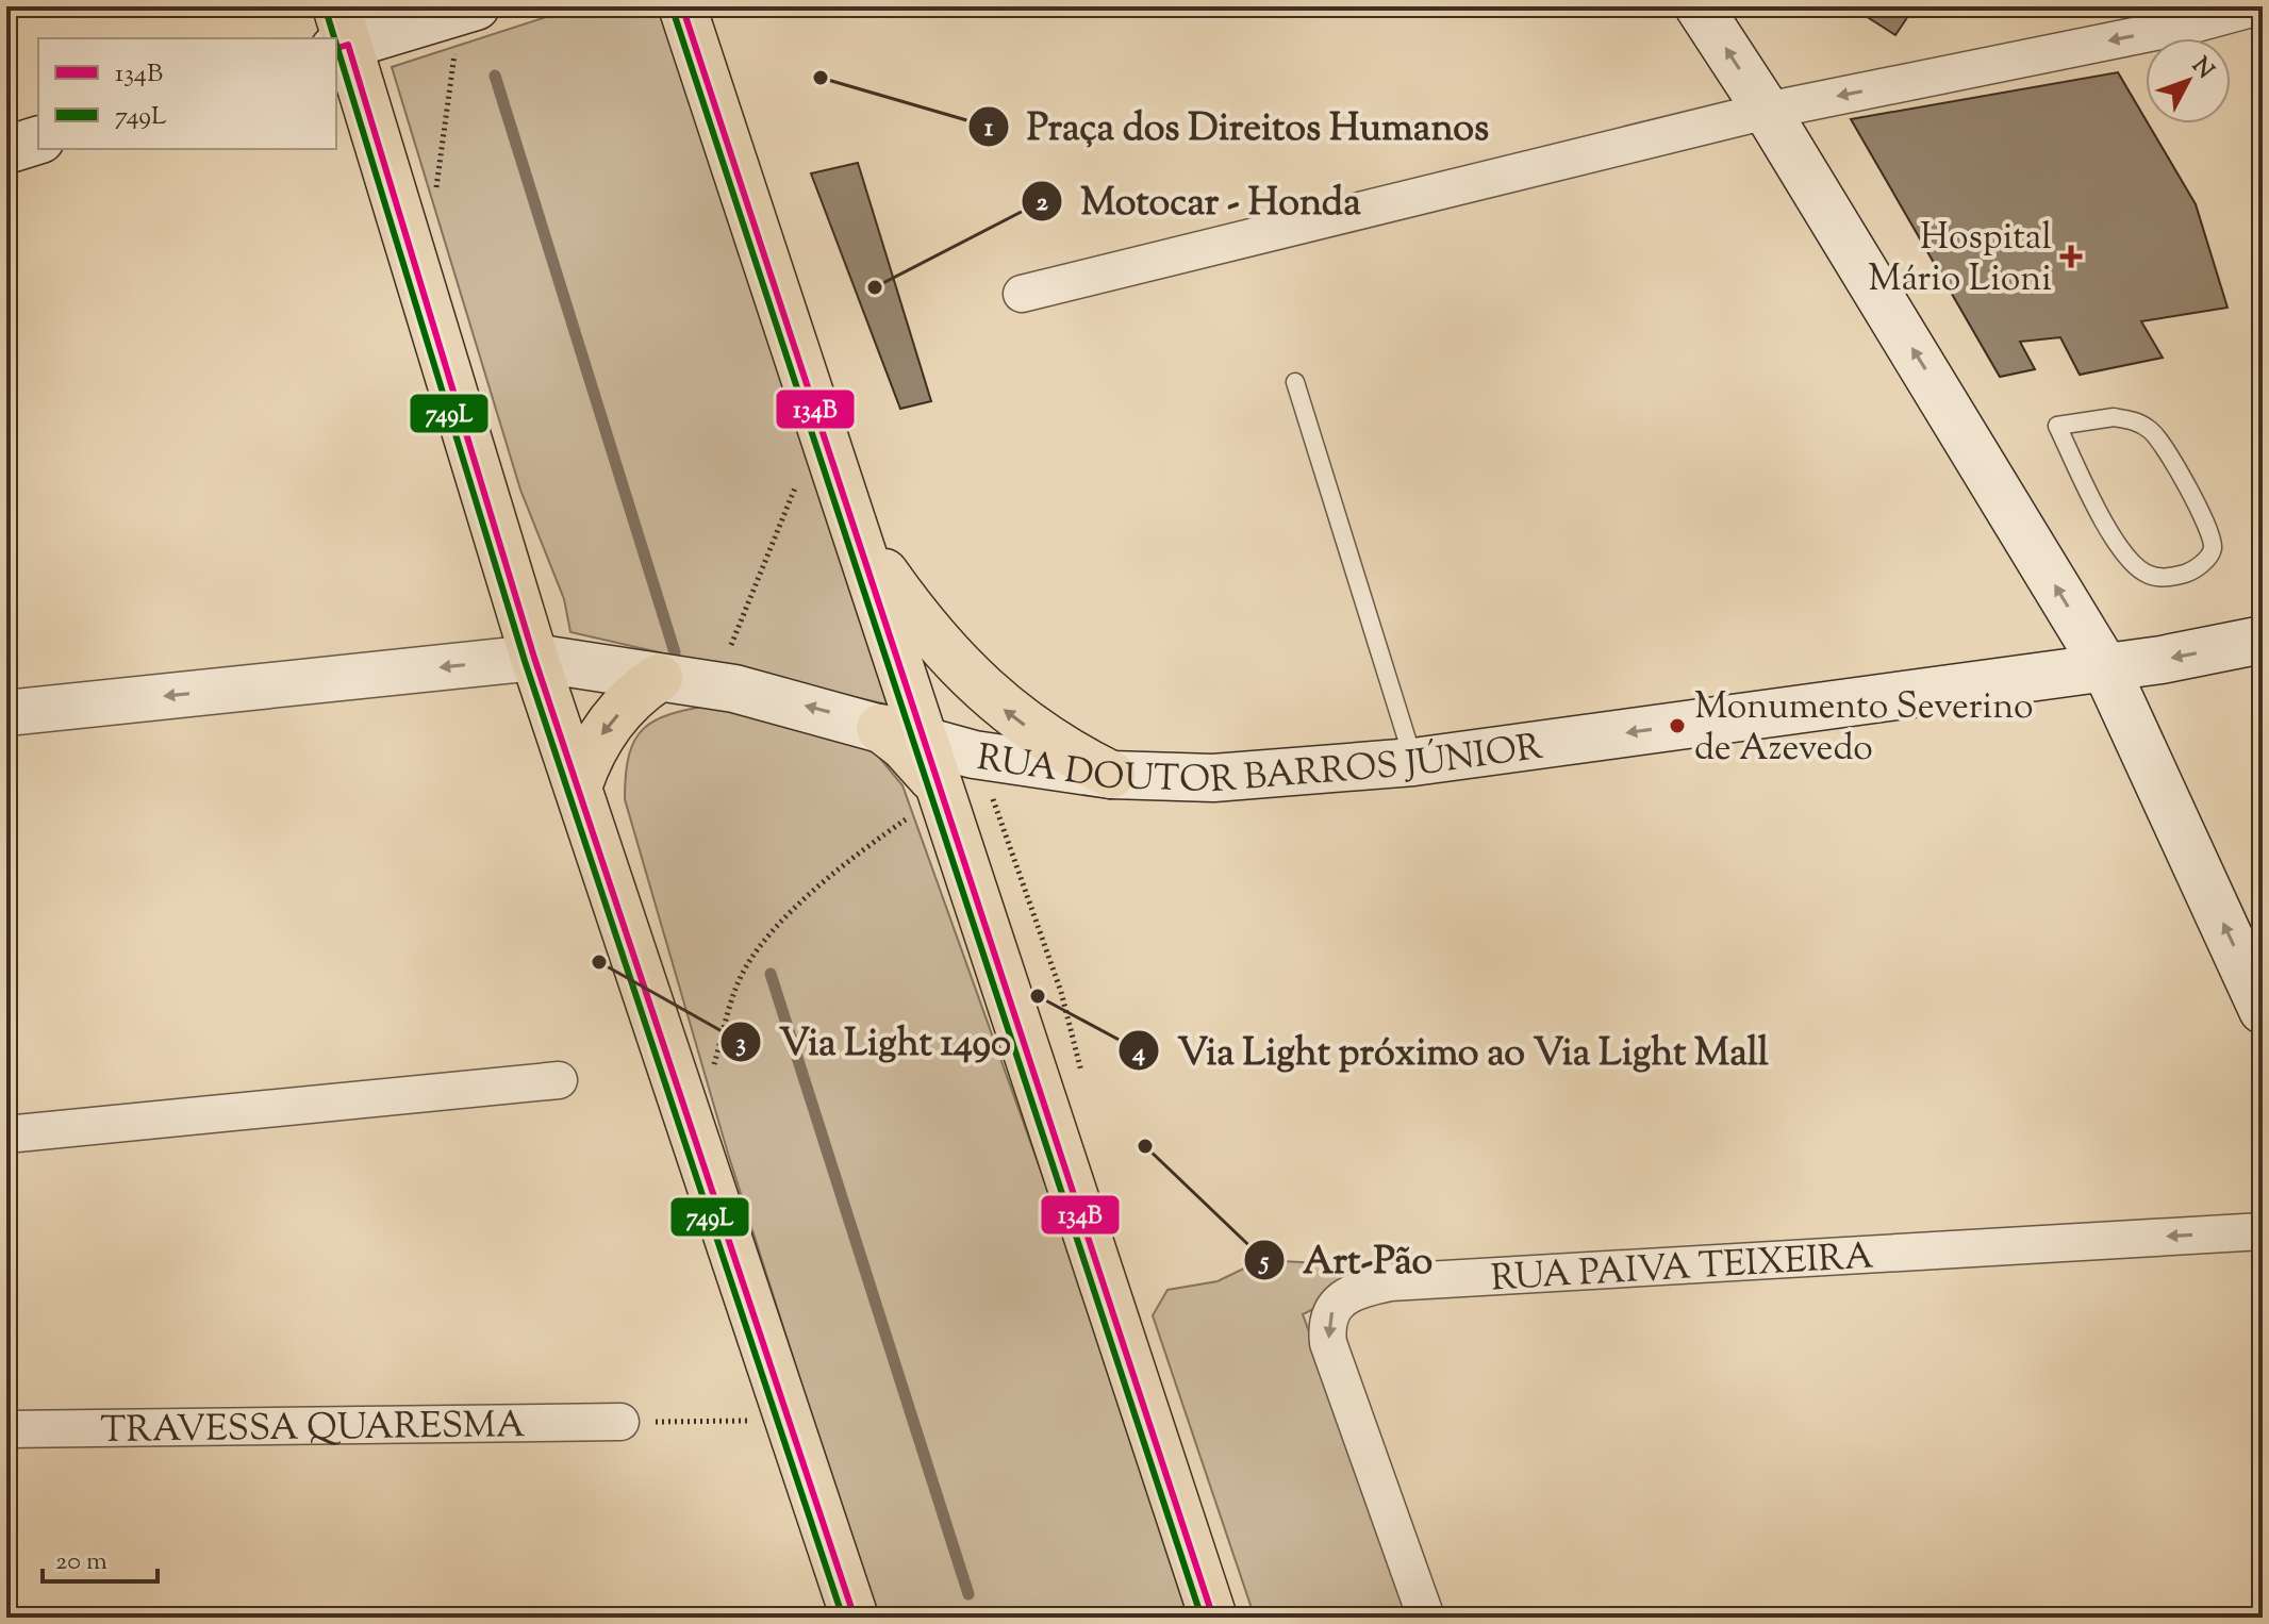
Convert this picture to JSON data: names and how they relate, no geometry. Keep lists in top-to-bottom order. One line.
{"streets":{"main road":["RUA DOUTOR BARROS JÚNIOR"],"street":["RUA PAIVA TEIXEIRA","TRAVESSA QUARESMA"]},"one_way":["RUA DOUTOR BARROS JÚNIOR"],"places":{"other":["Praça dos Direitos Humanos","Motocar - Honda","Monumento Severino de Azevedo","Via Light 1490","Via Light próximo ao Via Light Mall","Art-Pão"],"health":["Hospital Mário Lioni"]},"lines":["transit line 134B","transit line 749L"],"legend":["134B","749L"],"scale_bar":"20 m","north":"top right"}
